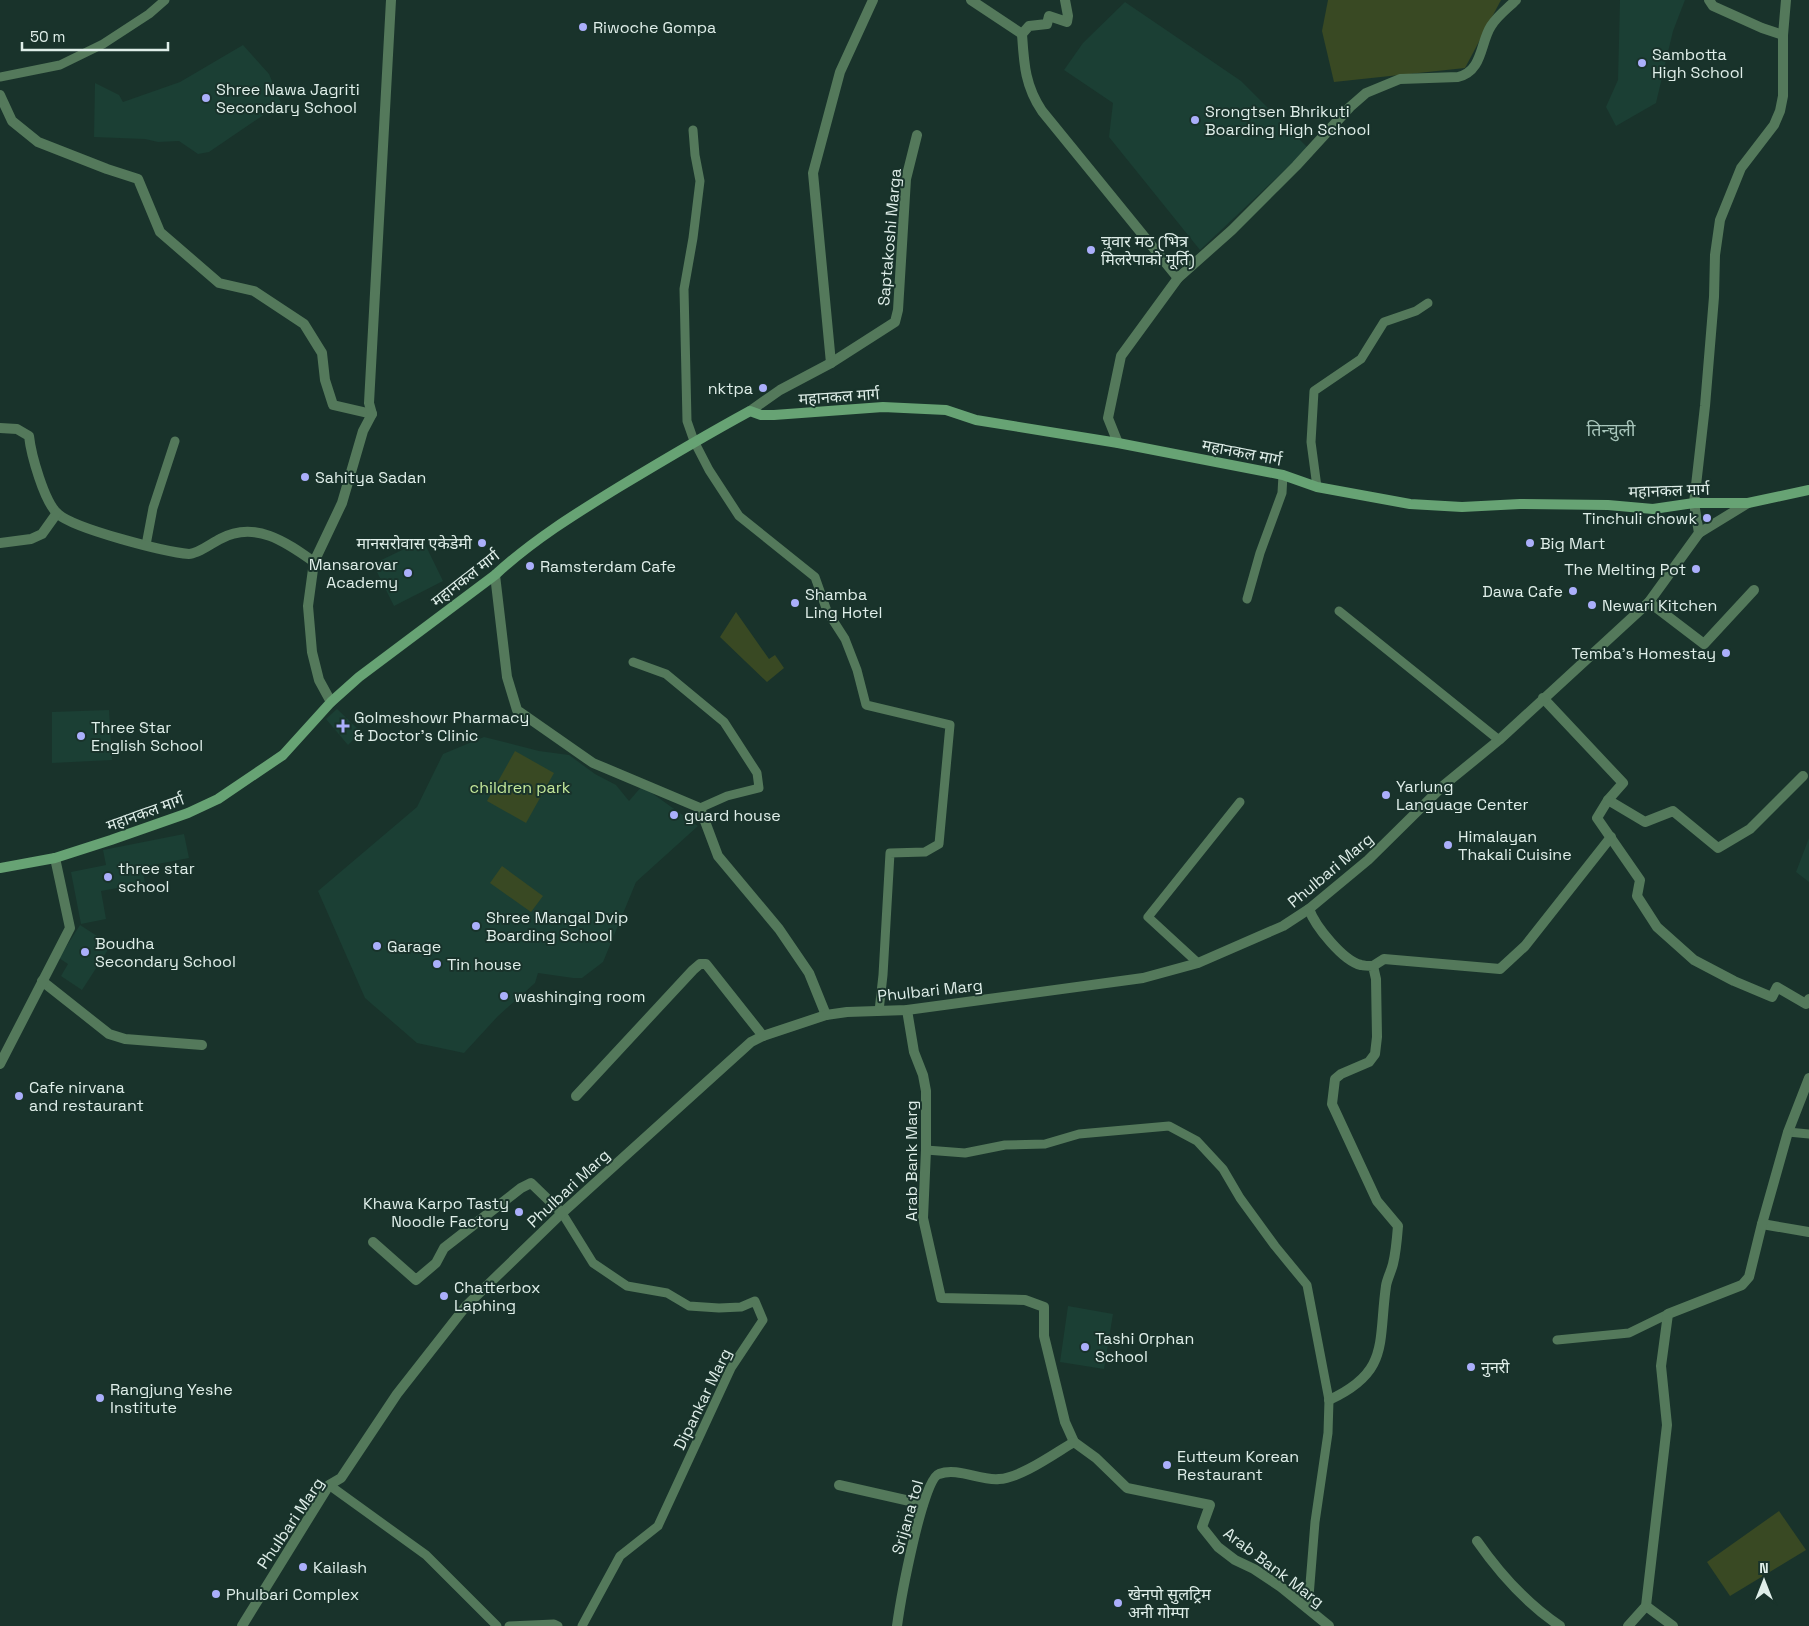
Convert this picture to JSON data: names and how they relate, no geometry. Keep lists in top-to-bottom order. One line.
{"streets":{"main road":["महानकल मार्ग"],"street":["Saptakoshi Marga","Phulbari Marg","Arab Bank Marg","Srijana tol"],"lane":["Dipankar Marg"]},"crossings":[["Saptakoshi Marga","महानकल मार्ग"],["Phulbari Marg","Arab Bank Marg"],["Phulbari Marg","Dipankar Marg"],["Arab Bank Marg","Srijana tol"]],"districts":["तिन्चुली"],"parks":["children park"],"places":{"other":["Riwoche Gompa","Sambotta High School","Shree Nawa Jagriti Secondary School","Srongtsen Bhrikuti Boarding High School","चुवार मठ (भित्र मिलरेपाको मूर्ति)","nktpa","Sahitya Sadan","Tinchuli chowk","मानसरोवास एकेडेमी","Big Mart","Ramsterdam Cafe","The Melting Pot","Mansarovar Academy","Dawa Cafe","Shamba Ling Hotel","Newari Kitchen","Temba's Homestay","Three Star English School","Yarlung Language Center","guard house","Himalayan Thakali Cuisine","three star school","Shree Mangal Dvip Boarding School","Garage","Boudha Secondary School","Tin house","washinging room","Cafe nirvana and restaurant","Khawa Karpo Tasty Noodle Factory","Chatterbox Laphing","Tashi Orphan School","नुनरी","Rangjung Yeshe Institute","Eutteum Korean Restaurant","Kailash","Phulbari Complex","खेनपो सुलट्रिम अनी गोम्पा"],"health":["Golmeshowr Pharmacy & Doctor's Clinic"]},"scale_bar":"50 m","north":"top"}
